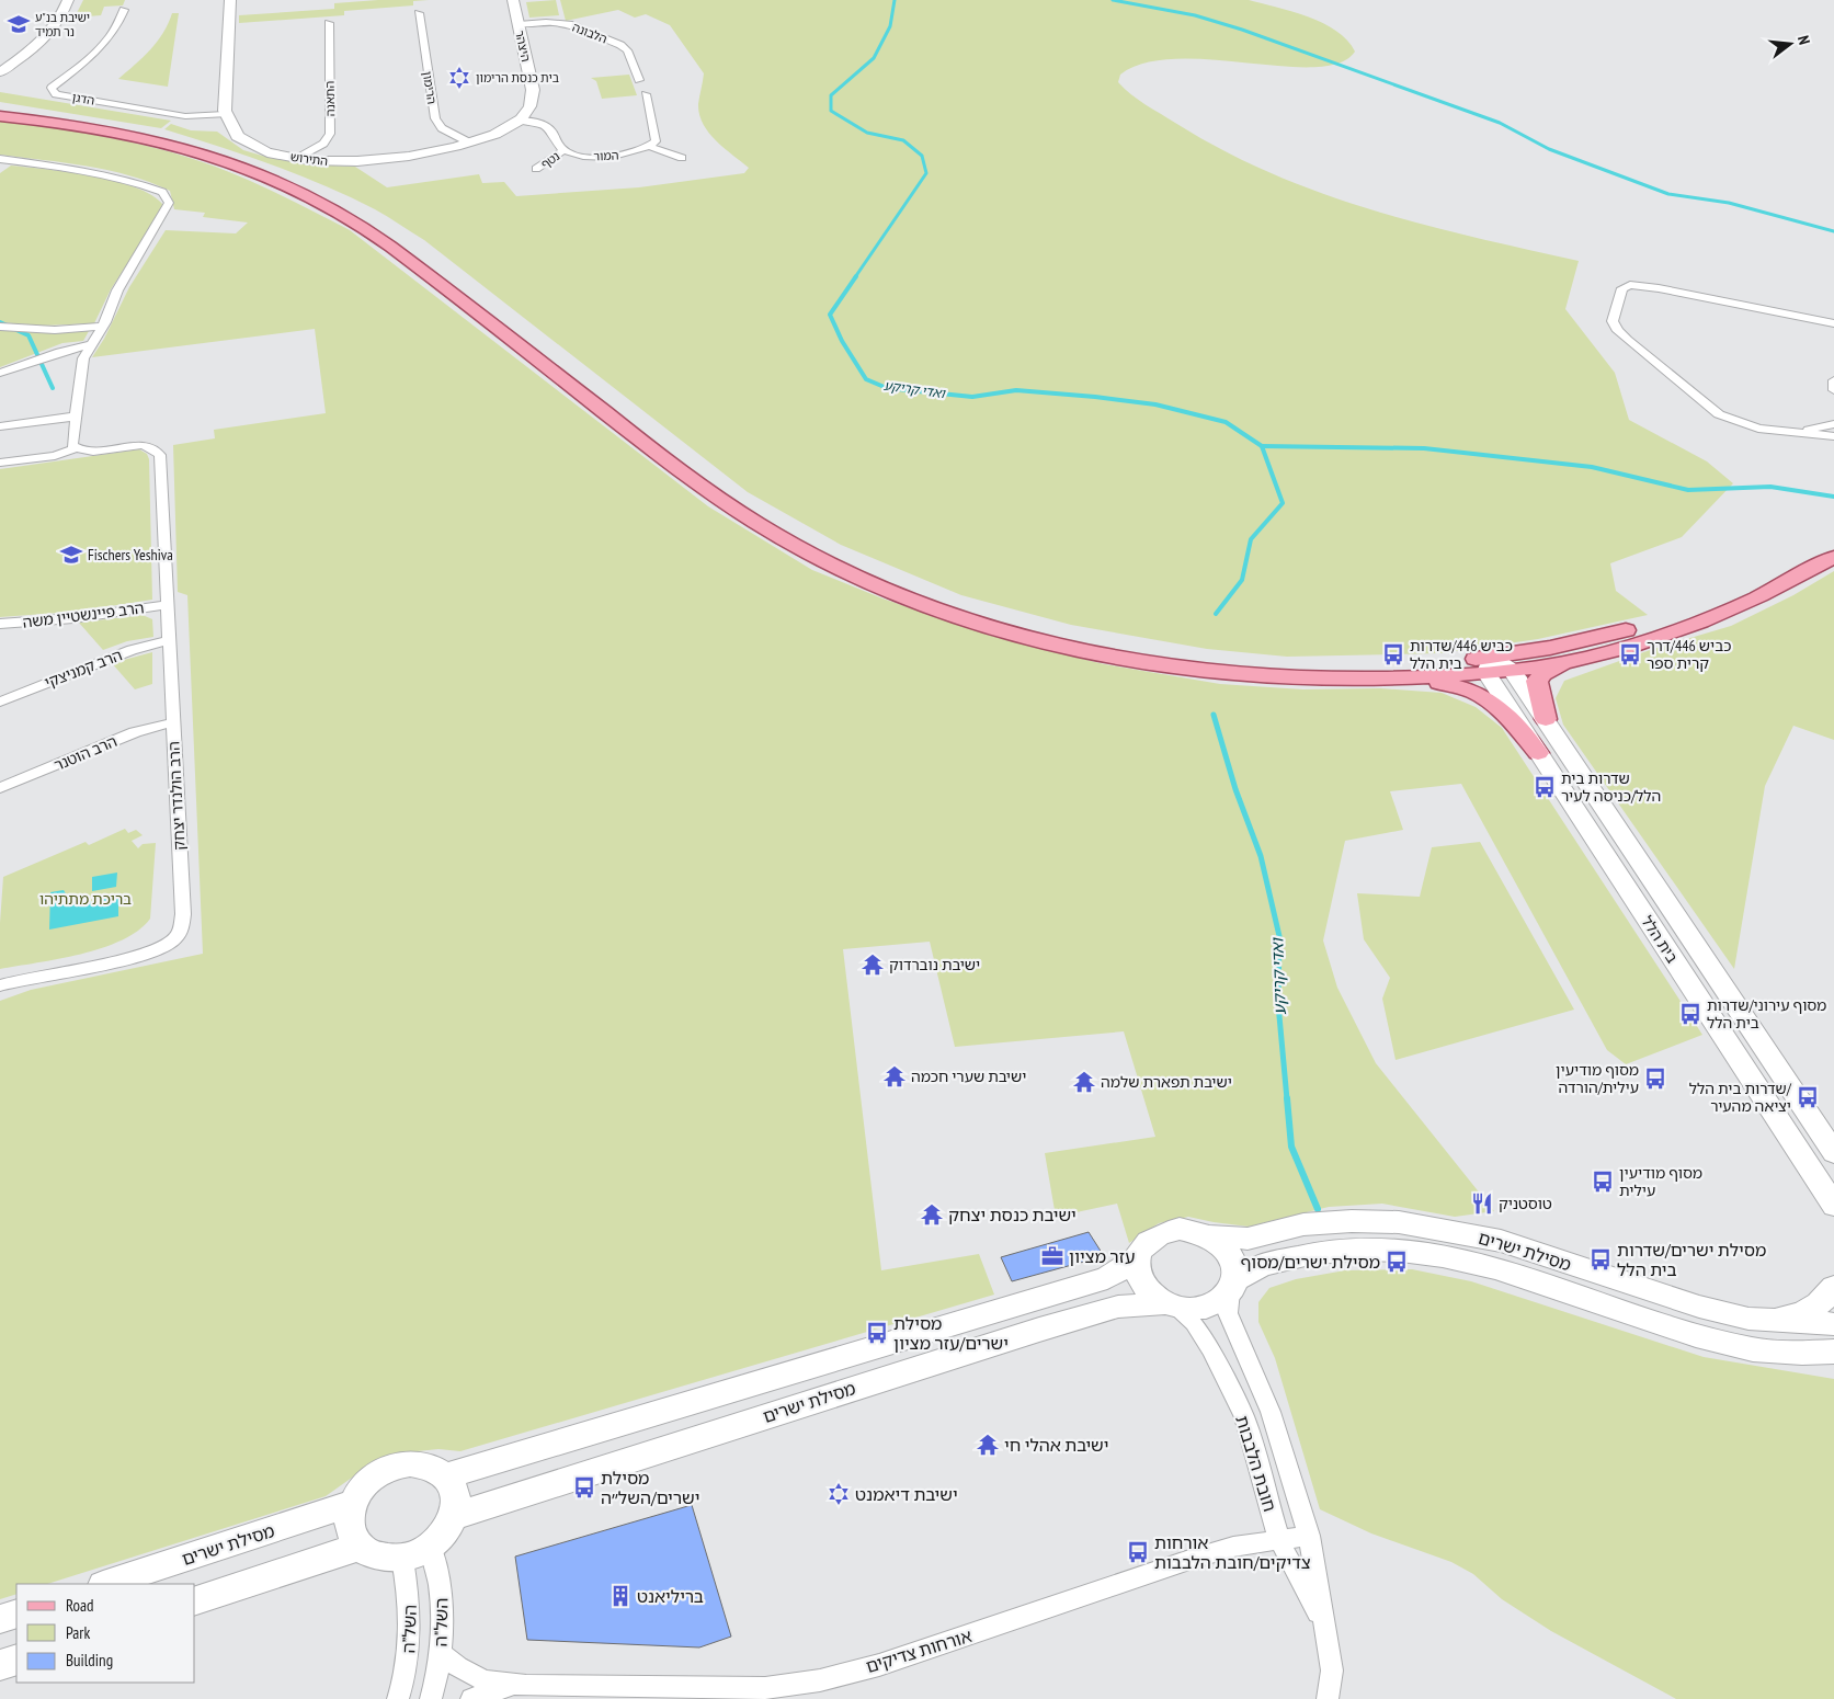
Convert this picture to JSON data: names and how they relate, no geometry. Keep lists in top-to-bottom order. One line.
{"streets":{"street":["הלבונה","היצהר","הרימון","הדגן","התאנה","המור","התירוש","נטף","הרב פיינשטיין משה","הרב קמניצקי","הרב הוטנר","הרב הולנדר יצחק","בית הלל","מסילת ישרים","חובת הלבבות","השל\"ה","השל”ה","אורחות צדיקים"]},"crossings":[["הלבונה","היצהר"],["היצהר","התירוש"],["הרימון","התירוש"],["הדגן","התירוש"],["התאנה","התירוש"],["המור","נטף"],["הרב פיינשטיין משה","הרב הולנדר יצחק"],["הרב קמניצקי","הרב הולנדר יצחק"],["הרב הוטנר","הרב הולנדר יצחק"],["מסילת ישרים","חובת הלבבות"],["מסילת ישרים","השל\"ה"],["מסילת ישרים","השל”ה"],["חובת הלבבות","אורחות צדיקים"],["השל\"ה","השל”ה"]],"water":["ואדי קריקע"],"parks":["בריכת מתתיהו"],"places":{"school or university":["ישיבת בנ\"ע נר תמיד","Fischers Yeshiva"],"synagogue":["בית כנסת הרימון","ישיבת דיאמנט"],"bus stop":["כביש 446/שדרות בית הלל","כביש 446/דרך קרית ספר","שדרות בית הלל/כניסה לעיר","מסוף עירוני/שדרות בית הלל","מסוף מודיעין עילית/הורדה","שדרות בית הלל/ יציאה מהעיר","מסוף מודיעין עילית","מסילת ישרים/שדרות בית הלל","מסילת ישרים/מסוף","מסילת ישרים/עזר מציון","מסילת ישרים/השל״ה","אורחות צדיקים/חובת הלבבות"],"temple":["ישיבת נוברדוק","ישיבת שערי חכמה","ישיבת תפארת שלמה","ישיבת כנסת יצחק","ישיבת אהלי חי"],"restaurant":["טוסטניק"],"office":["עזר מציון"],"building":["בריליאנט"]},"legend":["Road","Park","Building"],"north":"right"}
